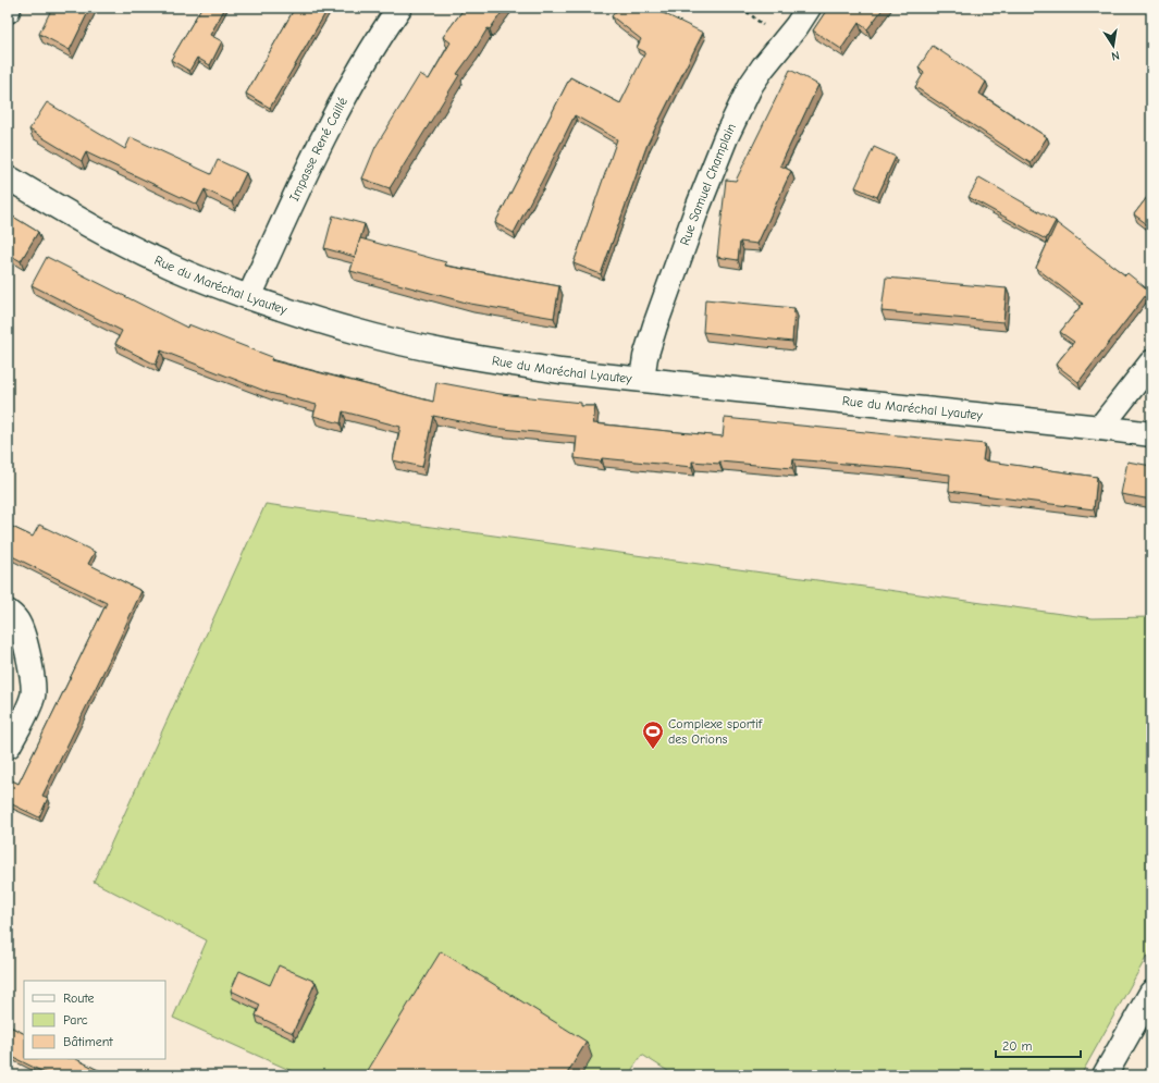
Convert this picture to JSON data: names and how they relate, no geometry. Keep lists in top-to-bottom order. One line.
{"streets":{"street":["Impasse René Caillé","Rue Samuel Champlain","Rue du Maréchal Lyautey"]},"crossings":[["Impasse René Caillé","Rue du Maréchal Lyautey"],["Rue Samuel Champlain","Rue du Maréchal Lyautey"]],"places":{"sports":["Complexe sportif des Orions"]},"legend":["Route","Parc","Bâtiment"],"scale_bar":"20 m","north":"bottom"}
